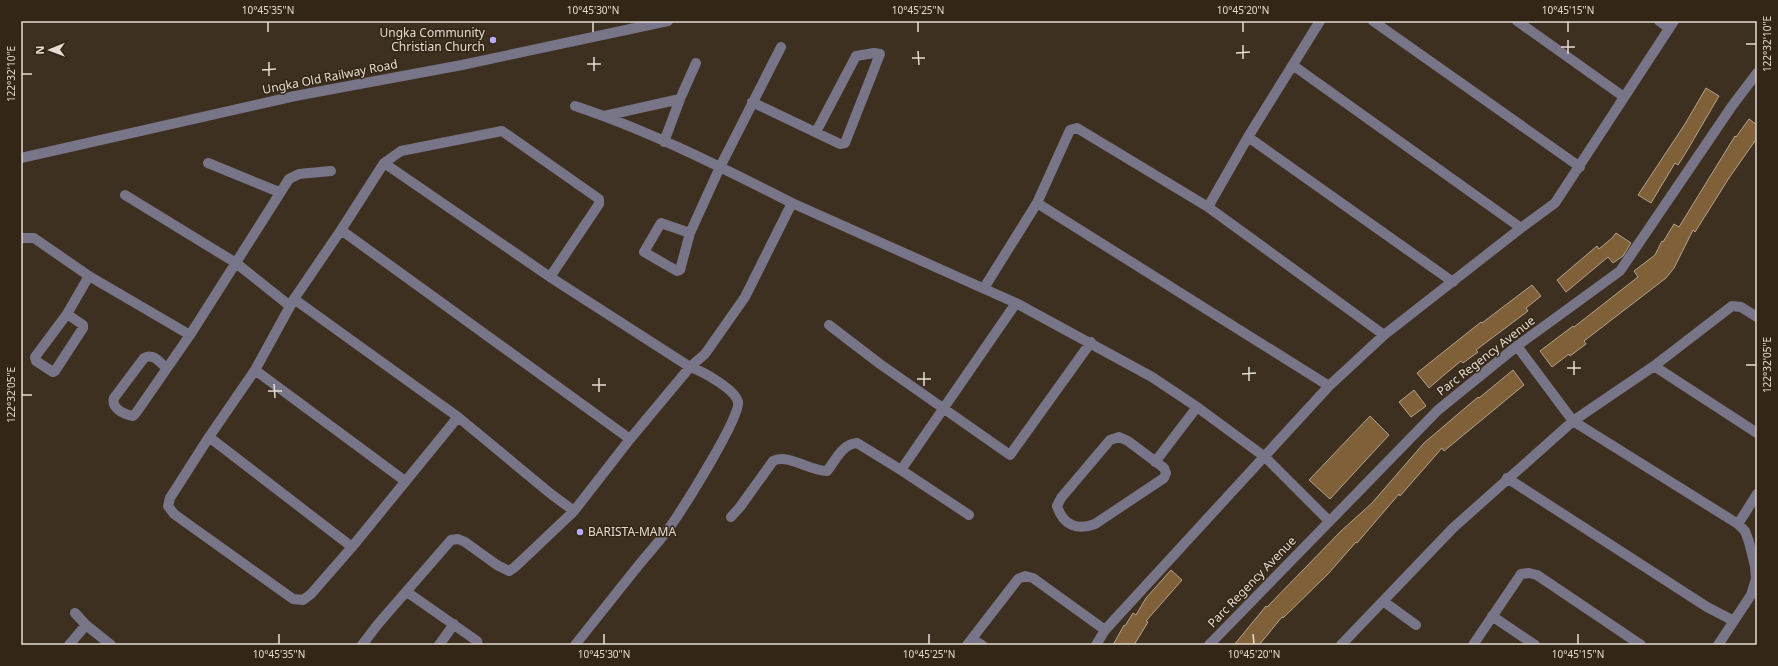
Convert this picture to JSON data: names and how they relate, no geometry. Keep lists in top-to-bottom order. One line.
{"streets":{"street":["Ungka Old Railway Road","Parc Regency Avenue"]},"places":["Ungka Community Christian Church","BARISTA-MAMA"],"north":"left","coordinates":["10°45'35\"N","10°45'30\"N","10°45'25\"N","10°45'20\"N","10°45'15\"N","122°32'10\"E","122°32'05\"E"]}
